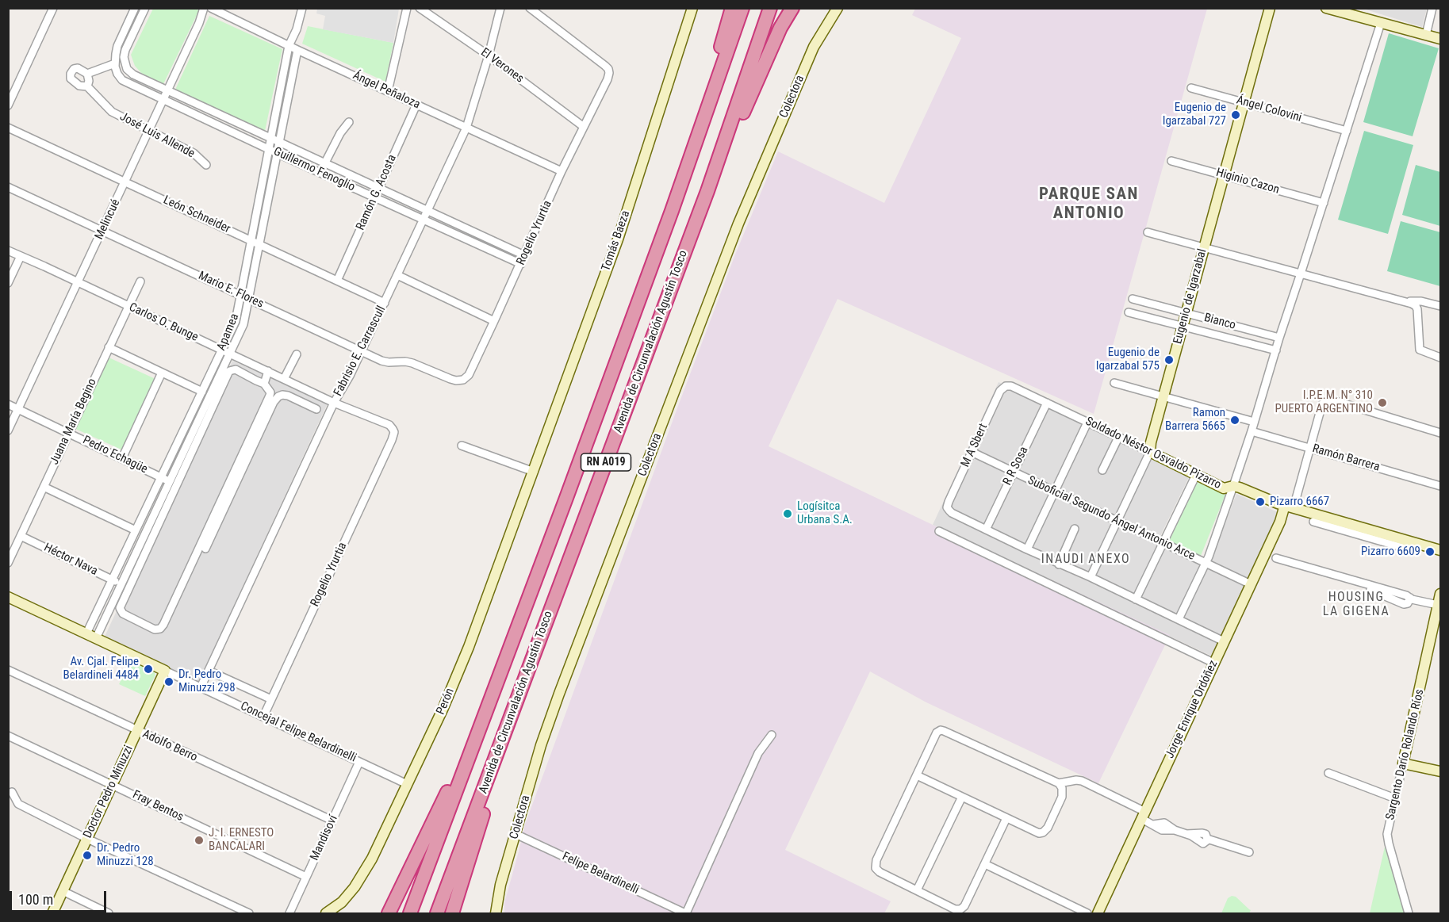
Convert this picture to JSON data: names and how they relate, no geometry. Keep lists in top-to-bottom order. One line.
{"streets":{"highway":["Avenida de Circunvalación Agustín Tosco","RN A019"],"street":["El Verones","Ángel Peñaloza","Colectora","Ángel Colovini","José Luis Allende","Guillermo Fenoglio","Higinio Cazon","Ramón G. Acosta","León Schneider","Melincué","Rogelio Yrurtia","Tomás Baeza","Mario E. Flores","Eugenio de Igarzabal","Bianco","Carlos O. Bunge","Apamea","Fabrisio E. Carrascull","Juana María Begino","M A Sbert","Soldado Néstor Osvaldo Pizarro","Pedro Echagüe","Ramón Barrera","R R Sosa","Suboficial Segundo Ángel Antonio Arce","Héctor Nava","Perón","Jorge Enrique Ordóñez","Concejal Felipe Belardinelli","Adolfo Berro","Sargento Darío Rolando Ríos","Doctor Pedro Minuzzi","Fray Bentos","Mandisoví","Felipe Belardinelli"]},"crossings":[["El Verones","Rogelio Yrurtia"],["El Verones","Fabrisio E. Carrascull"],["Ángel Peñaloza","Ramón G. Acosta"],["Ángel Peñaloza","Rogelio Yrurtia"],["Ángel Peñaloza","Apamea"],["Ángel Peñaloza","Fabrisio E. Carrascull"],["Colectora","Felipe Belardinelli"],["Ángel Colovini","Eugenio de Igarzabal"],["José Luis Allende","Melincué"],["Guillermo Fenoglio","Ramón G. Acosta"],["Guillermo Fenoglio","Melincué"],["Guillermo Fenoglio","Rogelio Yrurtia"],["Guillermo Fenoglio","Apamea"],["Guillermo Fenoglio","Fabrisio E. Carrascull"],["Higinio Cazon","Eugenio de Igarzabal"],["Ramón G. Acosta","León Schneider"],["León Schneider","Melincué"],["León Schneider","Apamea"],["León Schneider","Fabrisio E. Carrascull"],["Melincué","Mario E. Flores"],["Melincué","Carlos O. Bunge"],["Melincué","Pedro Echagüe"],["Rogelio Yrurtia","Mario E. Flores"],["Rogelio Yrurtia","Carlos O. Bunge"],["Rogelio Yrurtia","Concejal Felipe Belardinelli"],["Tomás Baeza","Perón"],["Mario E. Flores","Apamea"],["Mario E. Flores","Fabrisio E. Carrascull"],["Eugenio de Igarzabal","Bianco"],["Eugenio de Igarzabal","Soldado Néstor Osvaldo Pizarro"],["Eugenio de Igarzabal","Suboficial Segundo Ángel Antonio Arce"],["Carlos O. Bunge","Apamea"],["Carlos O. Bunge","Fabrisio E. Carrascull"],["Carlos O. Bunge","Juana María Begino"],["Apamea","Pedro Echagüe"],["Apamea","Héctor Nava"],["Apamea","Concejal Felipe Belardinelli"],["Fabrisio E. Carrascull","Concejal Felipe Belardinelli"],["Juana María Begino","Pedro Echagüe"],["Juana María Begino","Héctor Nava"],["M A Sbert","Soldado Néstor Osvaldo Pizarro"],["M A Sbert","R R Sosa"],["M A Sbert","Suboficial Segundo Ángel Antonio Arce"],["Soldado Néstor Osvaldo Pizarro","R R Sosa"],["Soldado Néstor Osvaldo Pizarro","Jorge Enrique Ordóñez"],["R R Sosa","Suboficial Segundo Ángel Antonio Arce"],["Suboficial Segundo Ángel Antonio Arce","Jorge Enrique Ordóñez"],["Perón","Concejal Felipe Belardinelli"],["Concejal Felipe Belardinelli","Doctor Pedro Minuzzi"],["Concejal Felipe Belardinelli","Mandisoví"],["Adolfo Berro","Doctor Pedro Minuzzi"],["Adolfo Berro","Mandisoví"],["Doctor Pedro Minuzzi","Fray Bentos"],["Fray Bentos","Mandisoví"]],"districts":["PARQUE SAN ANTONIO","INAUDI ANEXO","HOUSING LA GIGENA"],"places":["Eugenio de Igarzabal 727","Eugenio de Igarzabal 575","I.P.E.M. N° 310 PUERTO ARGENTINO","Ramon Barrera 5665","Pizarro 6667","Logísitca Urbana S.A.","Pizarro 6609","Av. Cjal. Felipe Belardineli 4484","Dr. Pedro Minuzzi 298","J. I. ERNESTO BANCALARI","Dr. Pedro Minuzzi 128"],"scale_bar":"100 m"}
